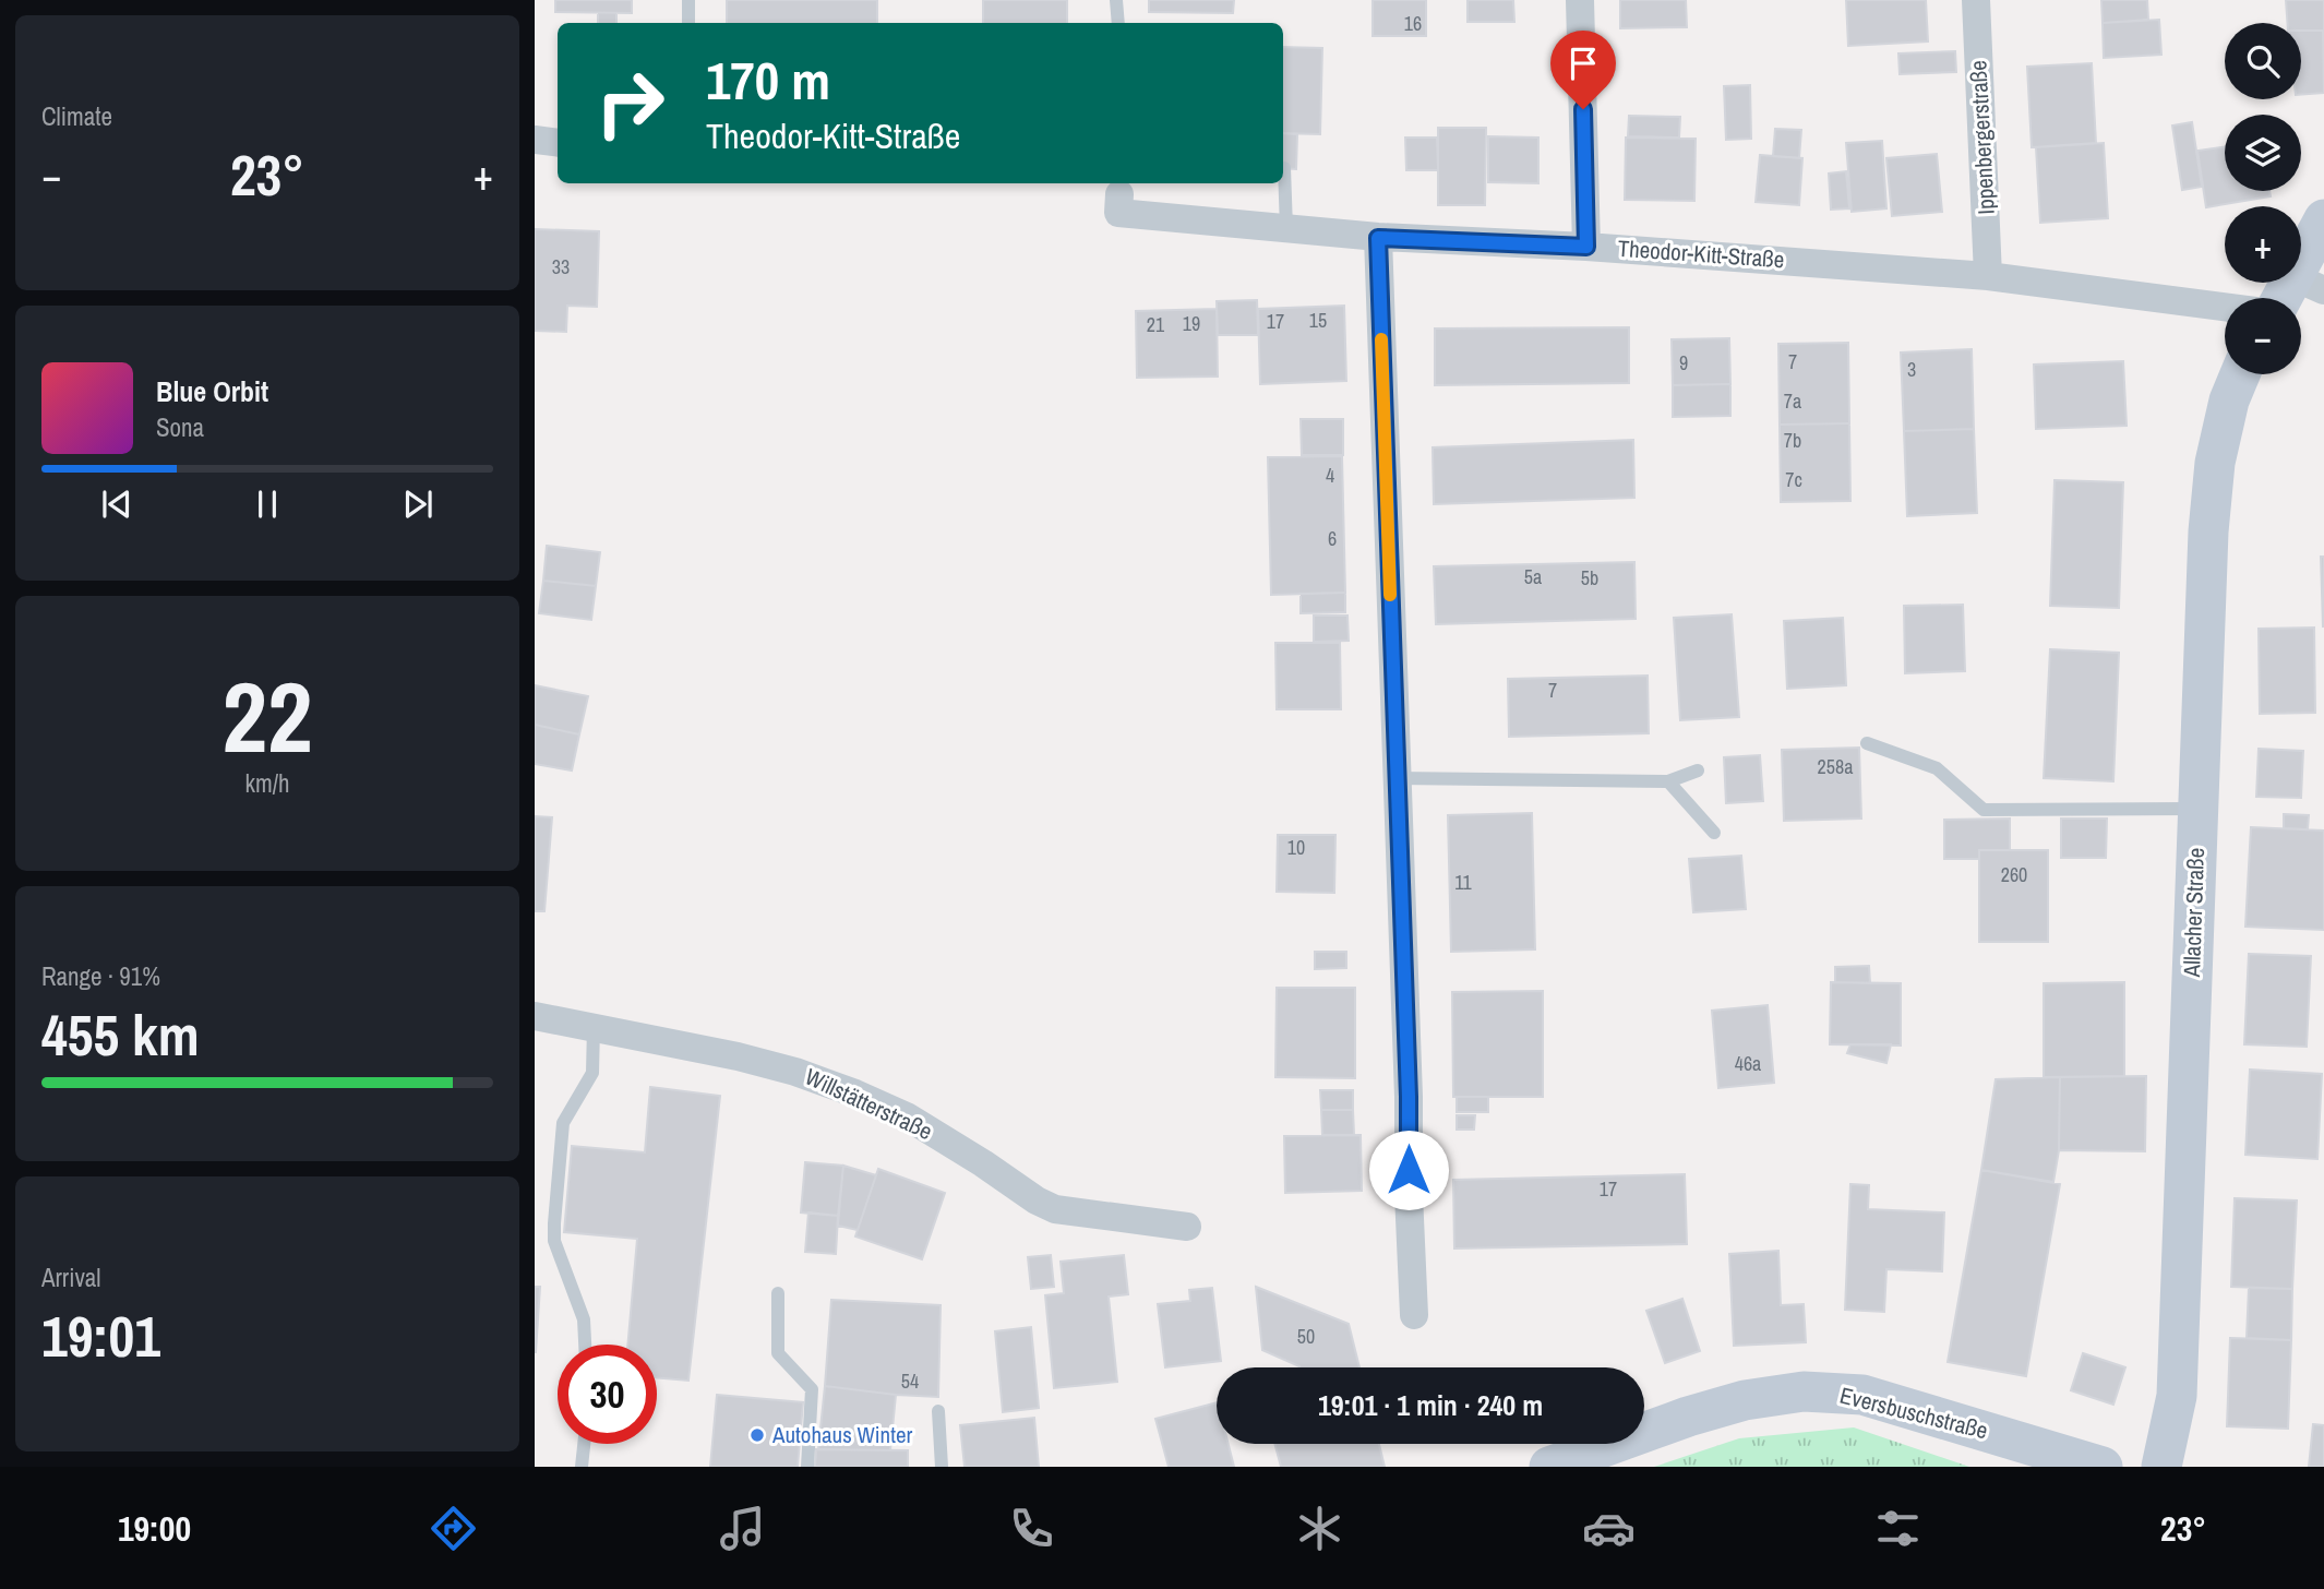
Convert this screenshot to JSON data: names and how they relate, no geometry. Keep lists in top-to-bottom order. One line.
{"streets":{"street":["Ippenbergerstraße","Theodor-Kitt-Straße","Allacher Straße","Willstätterstraße","Eversbuschstraße"]},"crossings":[["Ippenbergerstraße","Theodor-Kitt-Straße"]],"places":["Autohaus Winter"],"house_numbers":["16","33","15","17","19","21","7","9","3","7a","7b","4","7c","6","5a","5b","7","258a","10","260","11","46a","17","50","54"],"page":{"tile":["Climate",["22","km/h"],["Range · 91%","455 km"],["Arrival","19:01"]],"map_buttons":["+","−"],"turn":["170 m","Theodor-Kitt-Straße"],"heat":["−","23°","+"],"song":["Blue Orbit","Sona"],"limit":"30","trip":"19:01 · 1 min · 240 m","tabs":["19:00","23°"]}}
